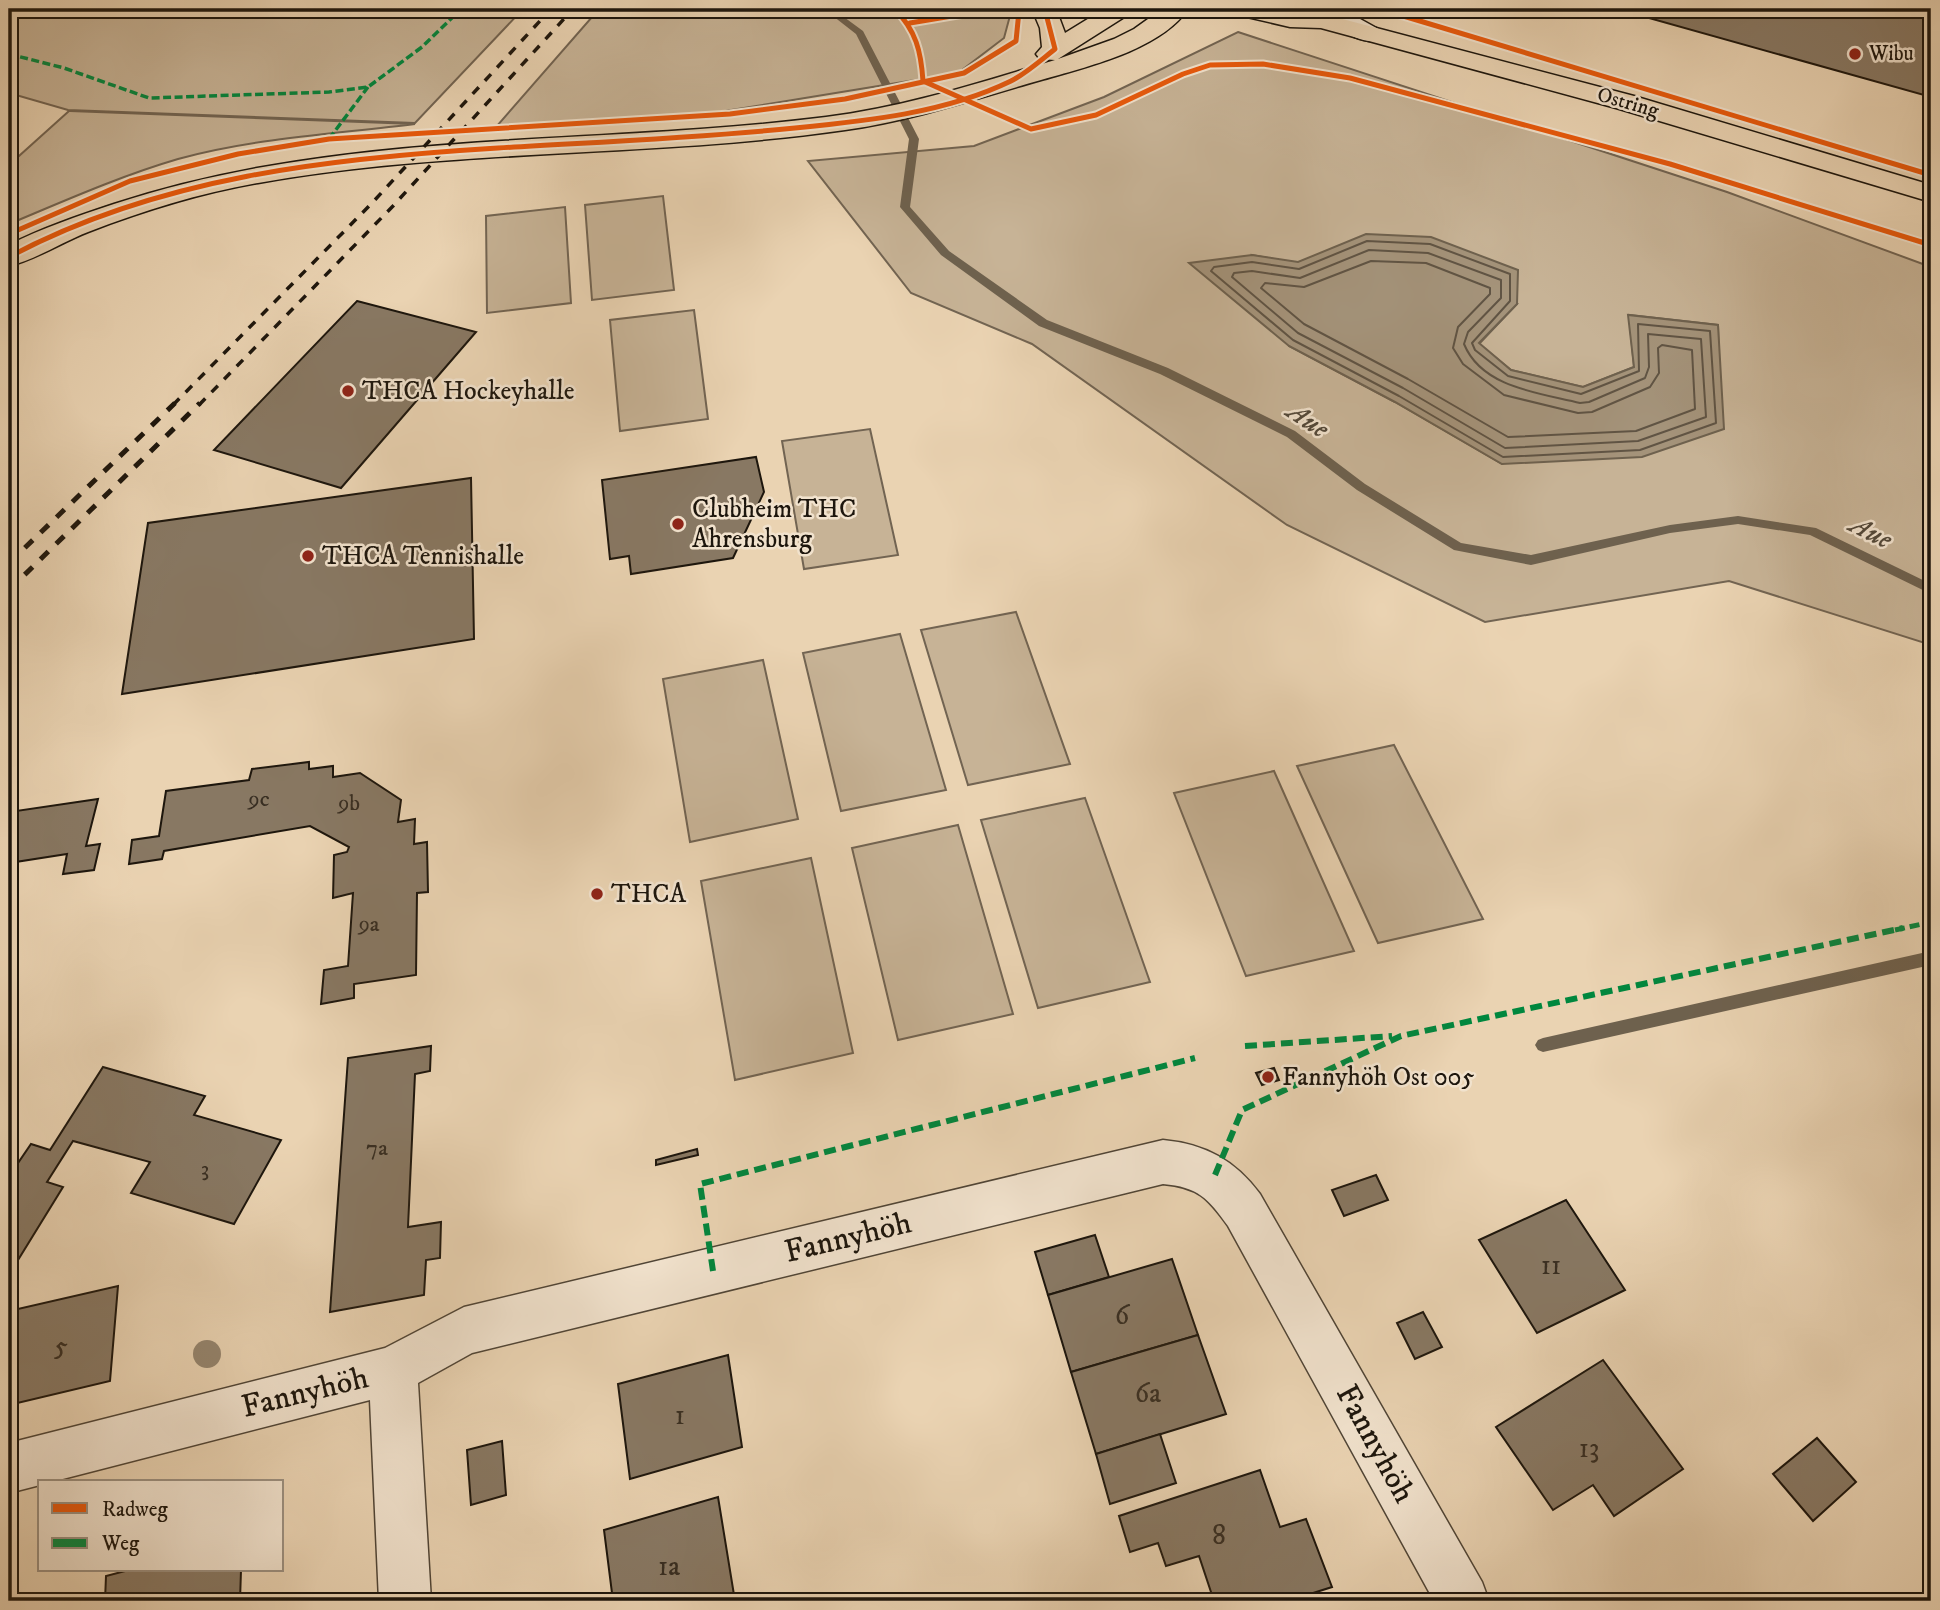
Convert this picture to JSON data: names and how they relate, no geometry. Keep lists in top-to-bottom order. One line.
{"streets":{"main road":["Ostring"],"street":["Fannyhöh"]},"water":["Aue"],"places":["Wibu","THCA Hockeyhalle","Clubheim THC Ahrensburg","THCA Tennishalle","THCA","Fannyhöh Ost 005"],"house_numbers":["9c","9b","9a","7a","3","11","6","5","6a","1","13","8","1a"],"legend":["Radweg","Weg"]}
